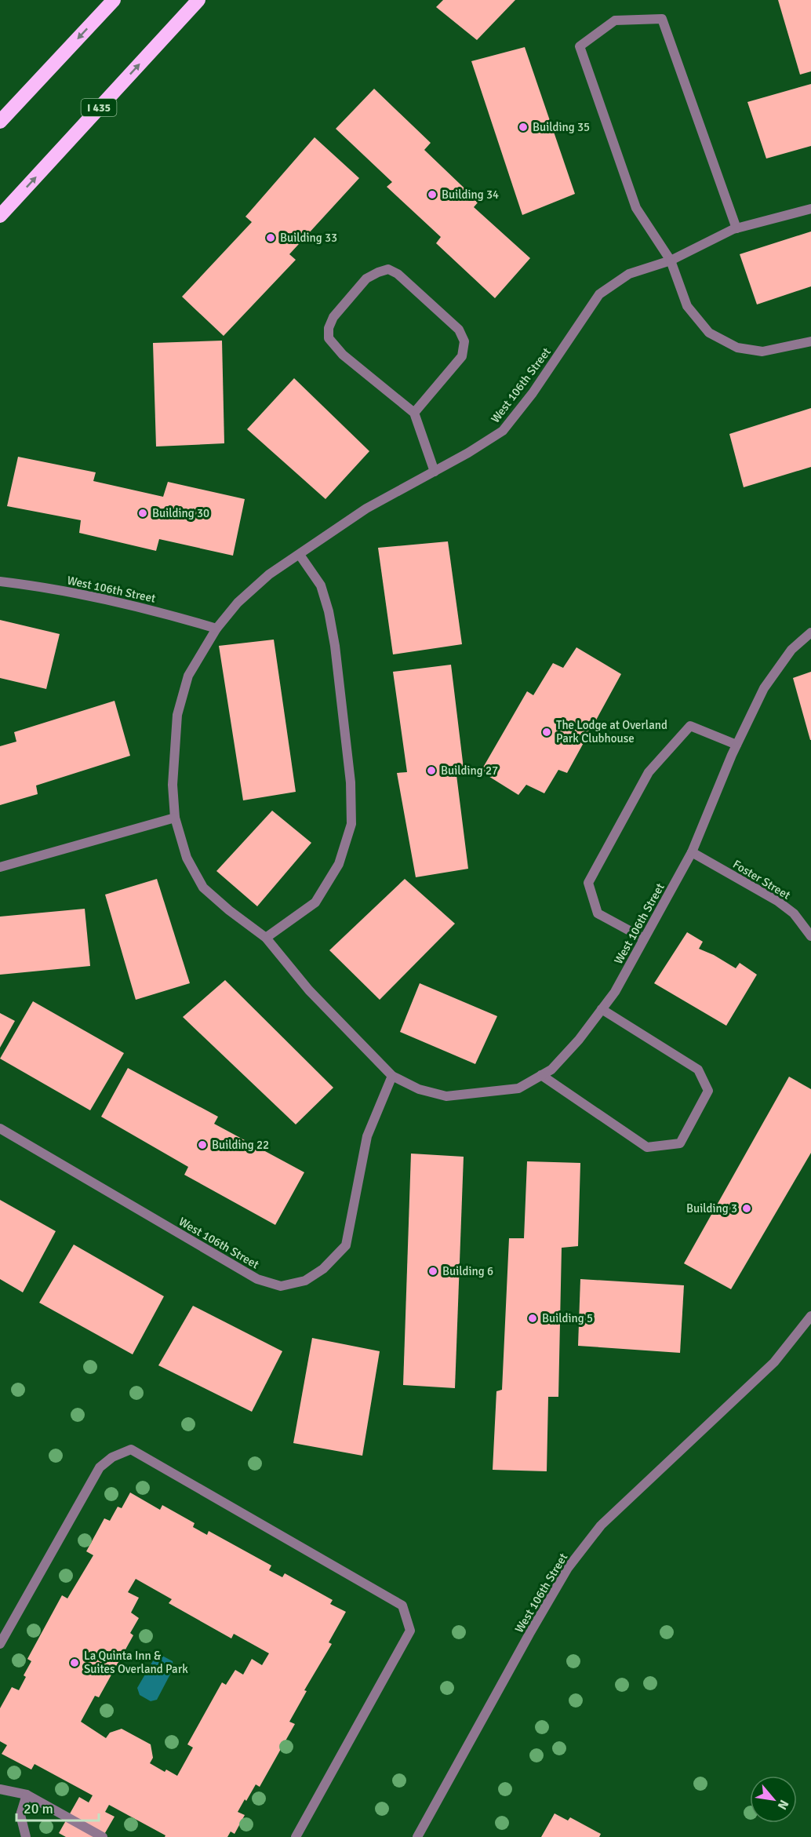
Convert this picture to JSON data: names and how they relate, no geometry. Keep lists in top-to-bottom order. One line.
{"streets":{"highway":["I 435"],"street":["West 106th Street","Foster Street"]},"crossings":[["West 106th Street","Foster Street"]],"places":["Building 35","Building 34","Building 33","Building 30","The Lodge at Overland Park Clubhouse","Building 27","Building 22","Building 3","Building 6","Building 5","La Quinta Inn & Suites Overland Park"],"scale_bar":"20 m","north":"bottom right"}
